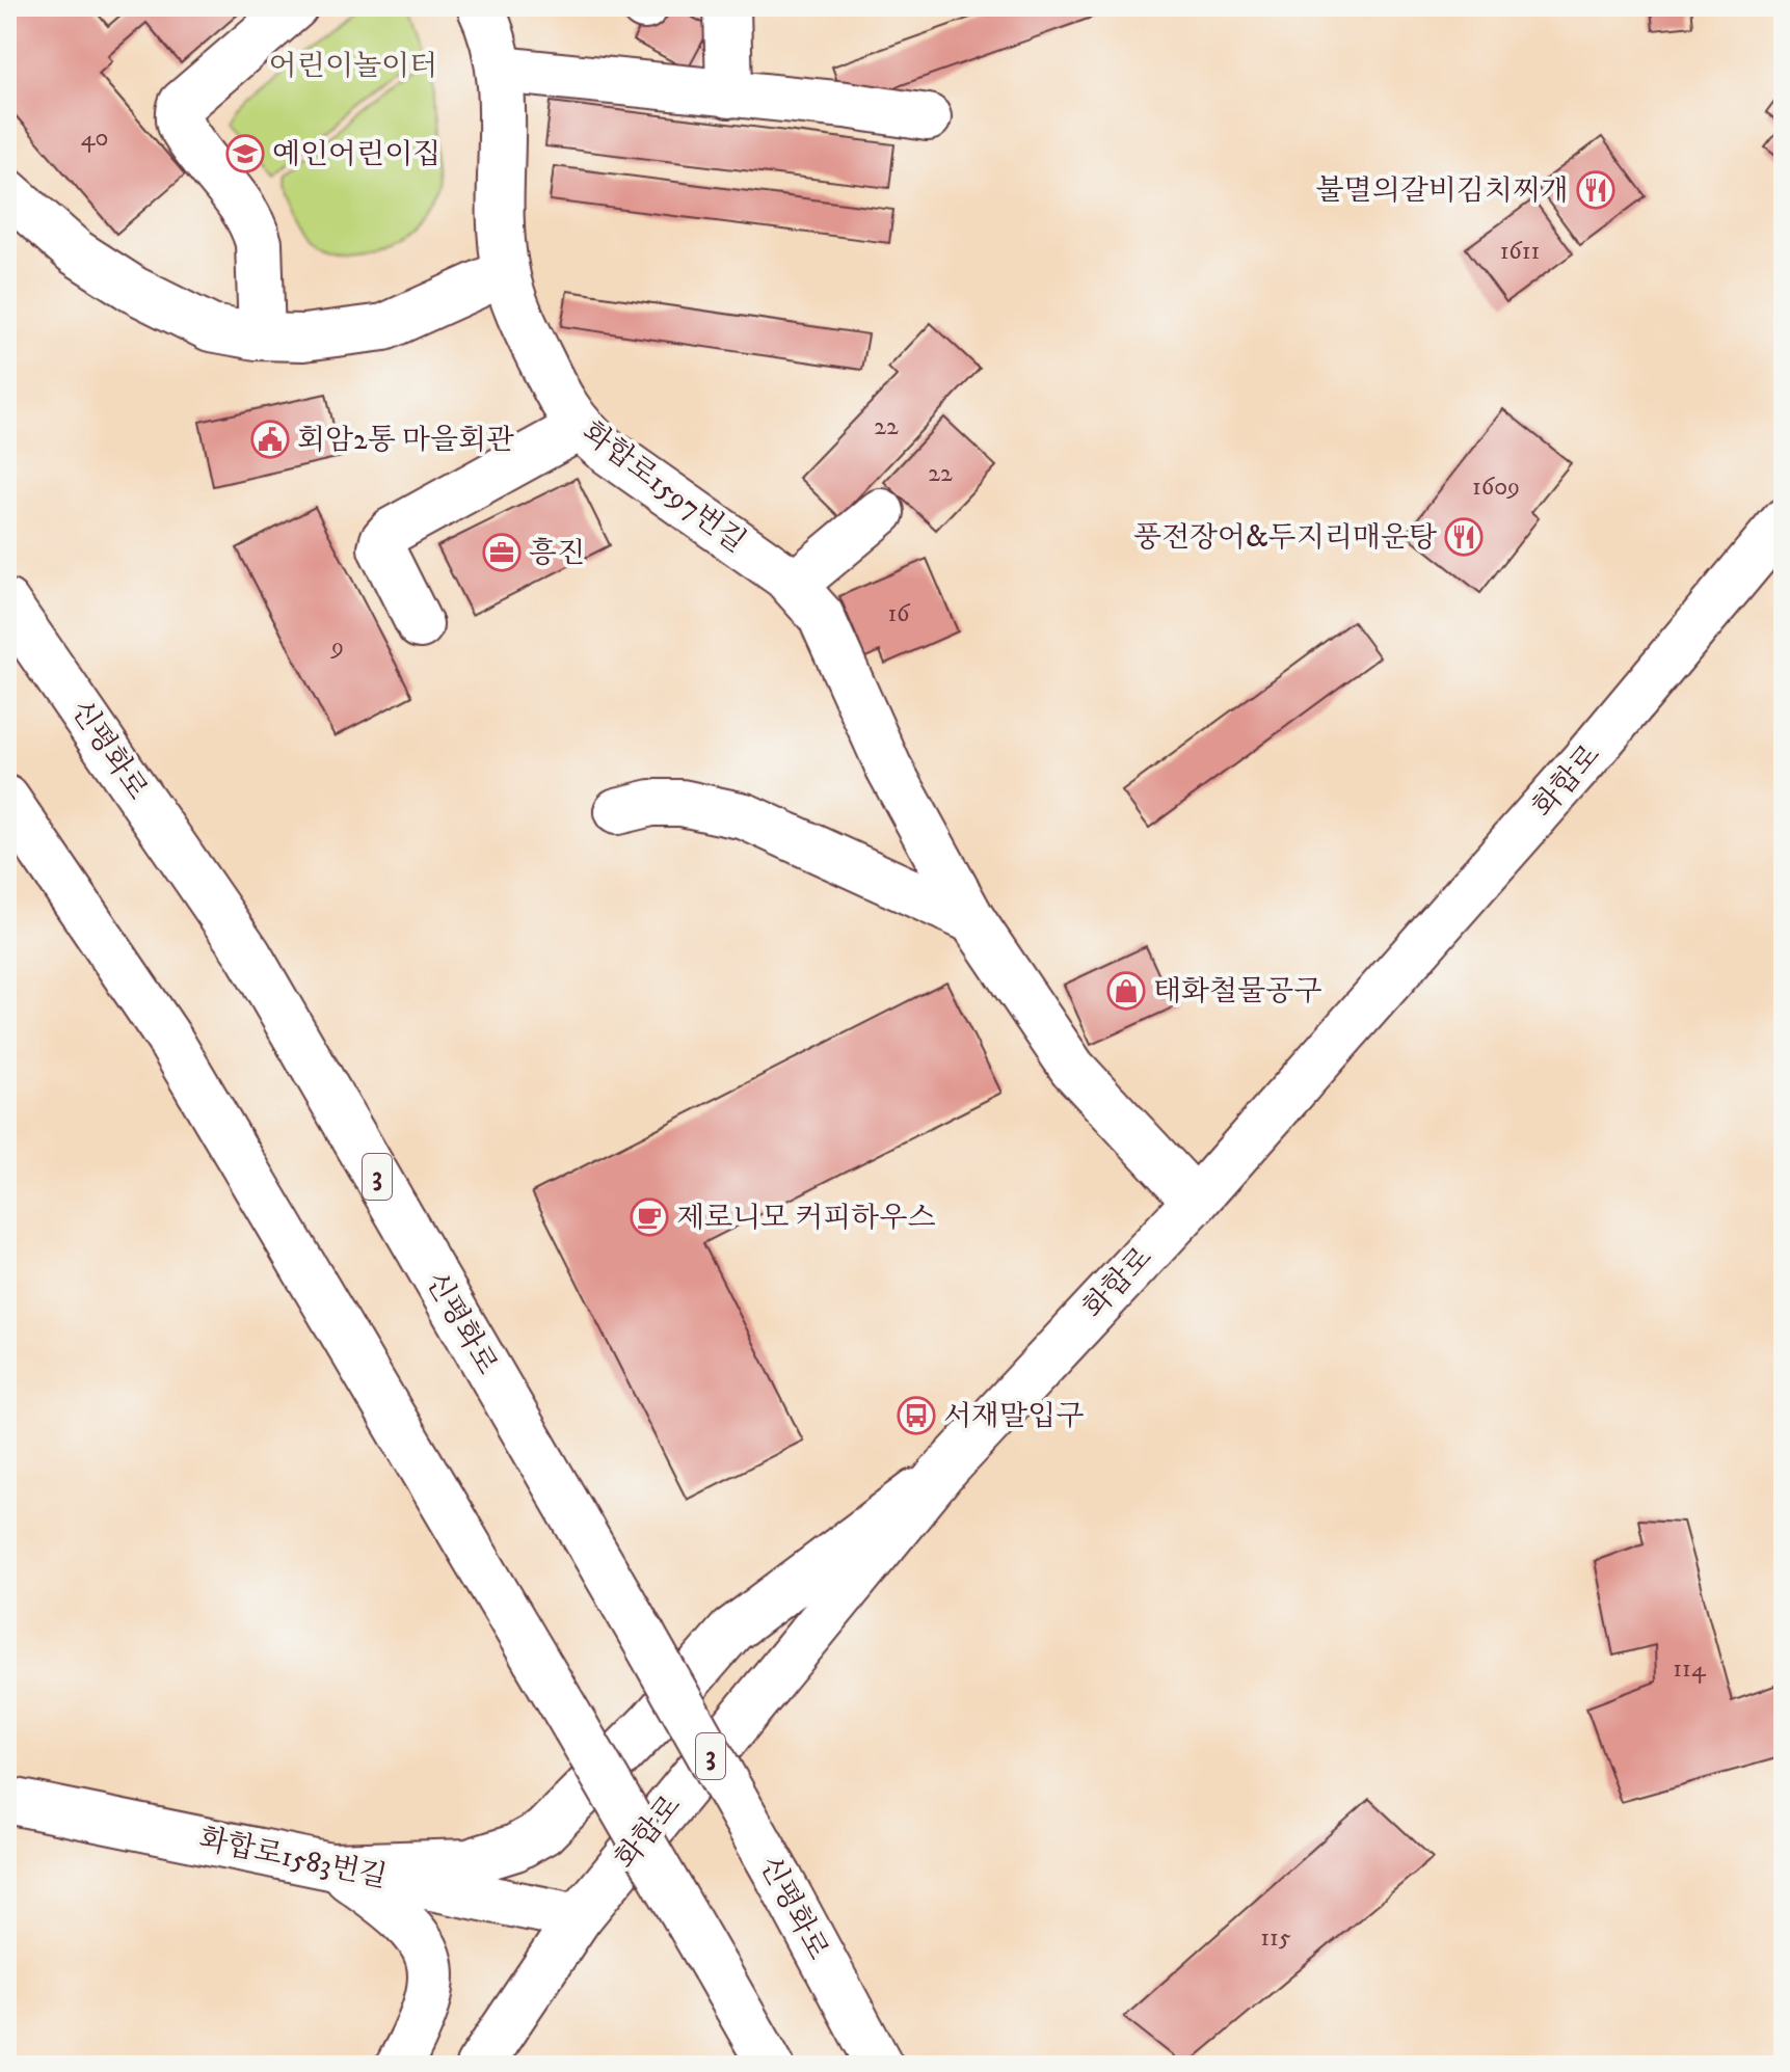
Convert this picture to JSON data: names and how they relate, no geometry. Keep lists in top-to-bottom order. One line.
{"streets":{"main road":["화합로1597번길","신평화로","화합로","3","화합로1583번길"]},"crossings":[["화합로1597번길","화합로"],["화합로","화합로1583번길"]],"parks":["어린이놀이터"],"places":{"school or university":["예인어린이집"],"restaurant":["불멸의갈비김치찌개","풍전장어&두지리매운탕"],"public building":["회암2통 마을회관"],"office":["흥진"],"shop":["태화철물공구"],"cafe":["제로니모 커피하우스"],"bus stop":["서재말입구"]},"house_numbers":["40","1611","22","22","1609","16","9","114","115"]}
